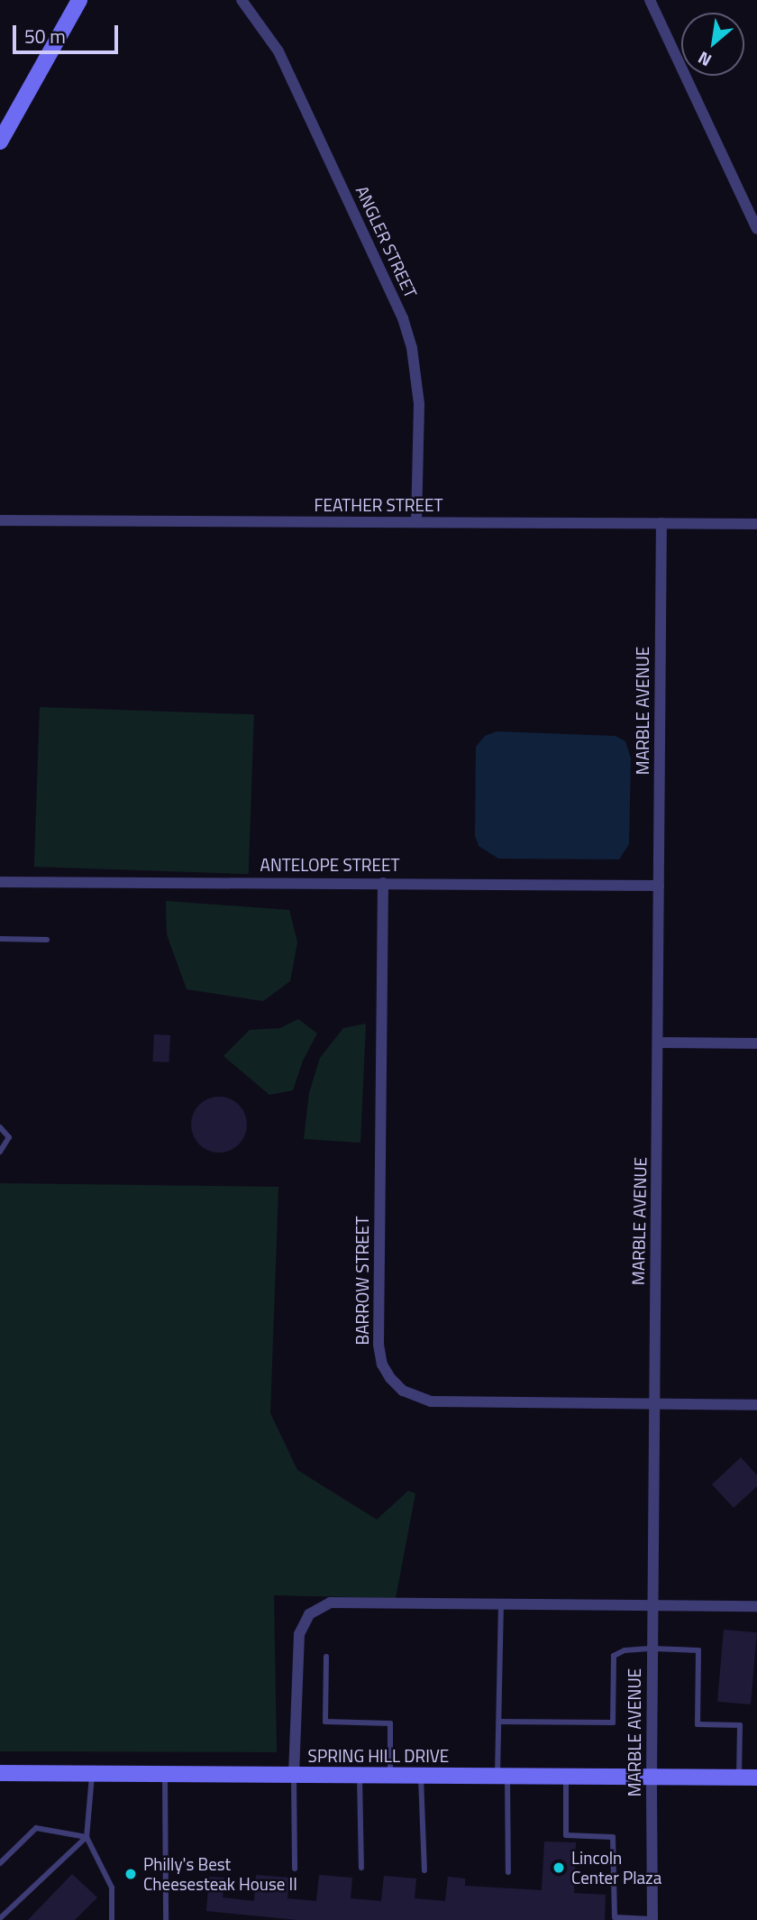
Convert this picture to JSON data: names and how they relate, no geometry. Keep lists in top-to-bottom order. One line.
{"streets":{"main road":["SPRING HILL DRIVE"],"street":["ANGLER STREET","FEATHER STREET","MARBLE AVENUE","ANTELOPE STREET","BARROW STREET"]},"crossings":[["ANGLER STREET","FEATHER STREET"],["FEATHER STREET","MARBLE AVENUE"],["MARBLE AVENUE","ANTELOPE STREET"],["MARBLE AVENUE","BARROW STREET"],["MARBLE AVENUE","SPRING HILL DRIVE"],["ANTELOPE STREET","BARROW STREET"]],"places":["Lincoln Center Plaza","Philly's Best Cheesesteak House II"],"scale_bar":"50 m","north":"bottom left"}
